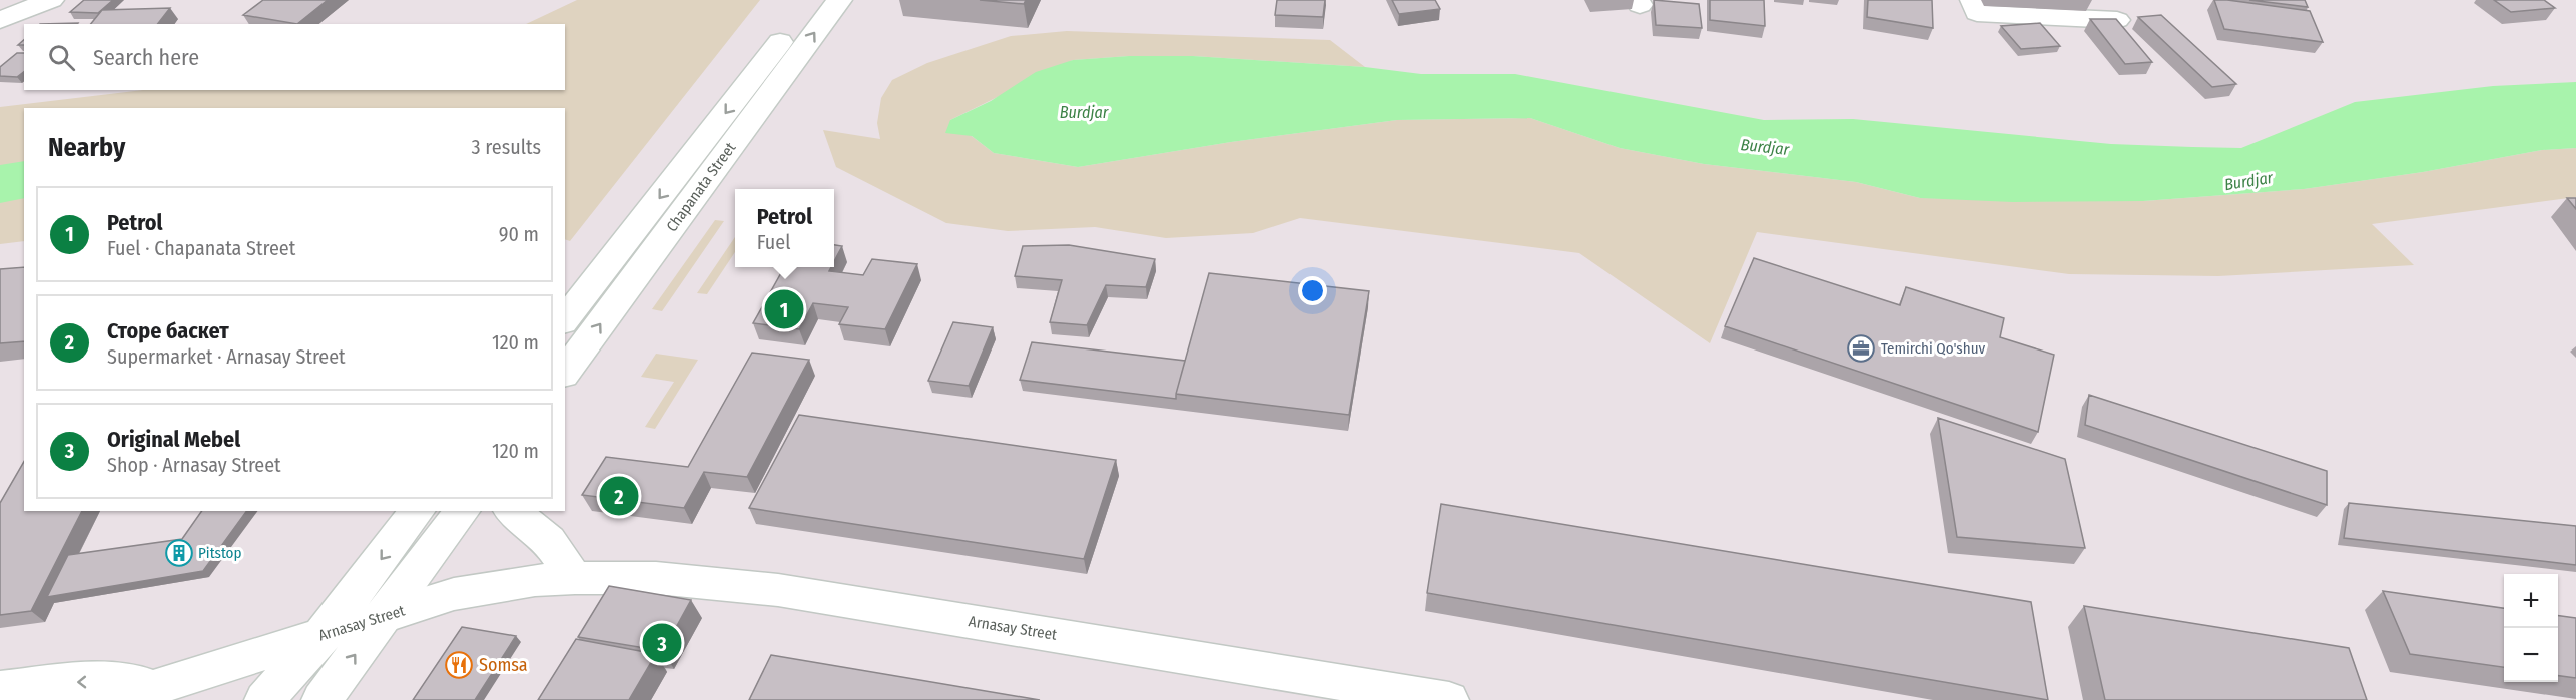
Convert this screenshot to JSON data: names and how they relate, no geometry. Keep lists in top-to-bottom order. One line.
{"streets":{"main road":["Chapanata Street","Arnasay Street"]},"water":["Burdjar"],"places":{"office":["Temirchi Qo'shuv"],"building":["Pitstop"],"restaurant":["Somsa"]},"page":{"search":"Search here","heading":["Nearby","3 results"],"list":[{"mark":"1","name":"Petrol","note":"Fuel · Chapanata Street","value":"90 m"},{"mark":"2","name":"Сторе баскет","note":"Supermarket · Arnasay Street","value":"120 m"},{"mark":"3","name":"Original Mebel","note":"Shop · Arnasay Street","value":"120 m"}],"popup":["Petrol","Fuel"],"pins":["1","2","3"],"map_buttons":["+","−"]}}
